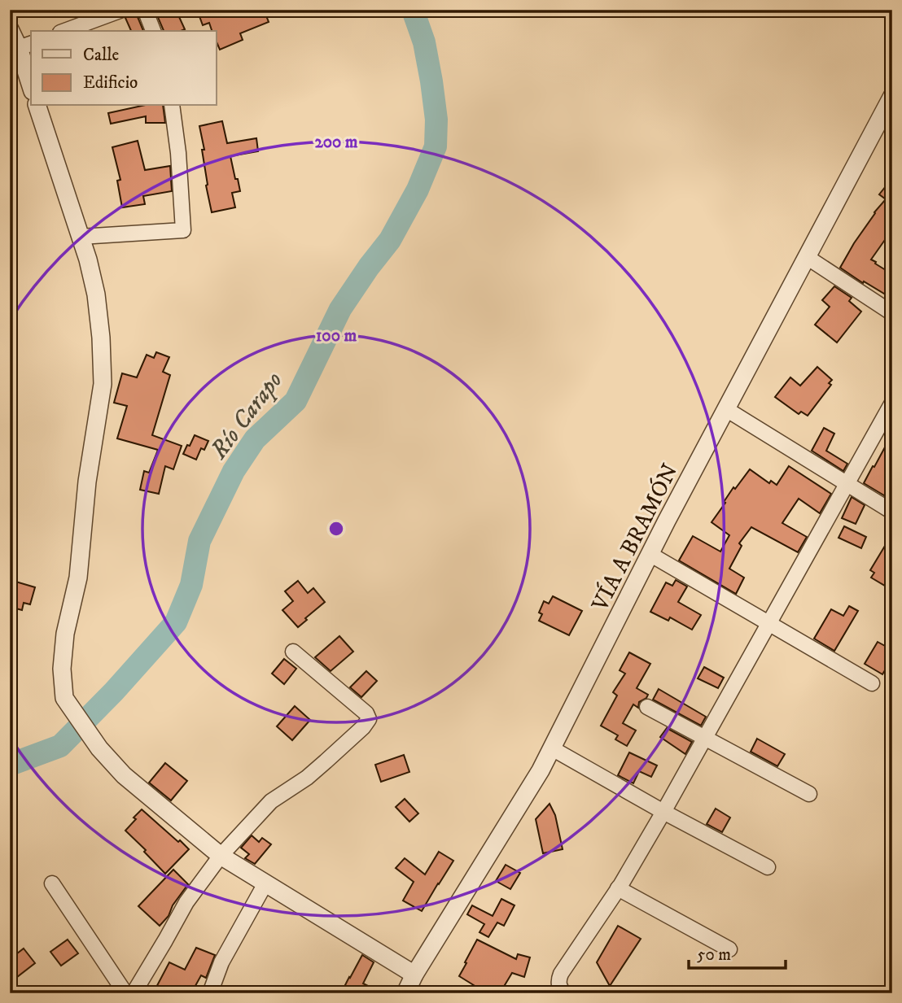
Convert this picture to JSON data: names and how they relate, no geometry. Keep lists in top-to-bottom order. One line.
{"streets":{"street":["VÍA A BRAMÓN"]},"water":["Río Carapo"],"legend":["Calle","Edificio"],"scale_bar":"50 m","rings":["200 m","100 m"]}
